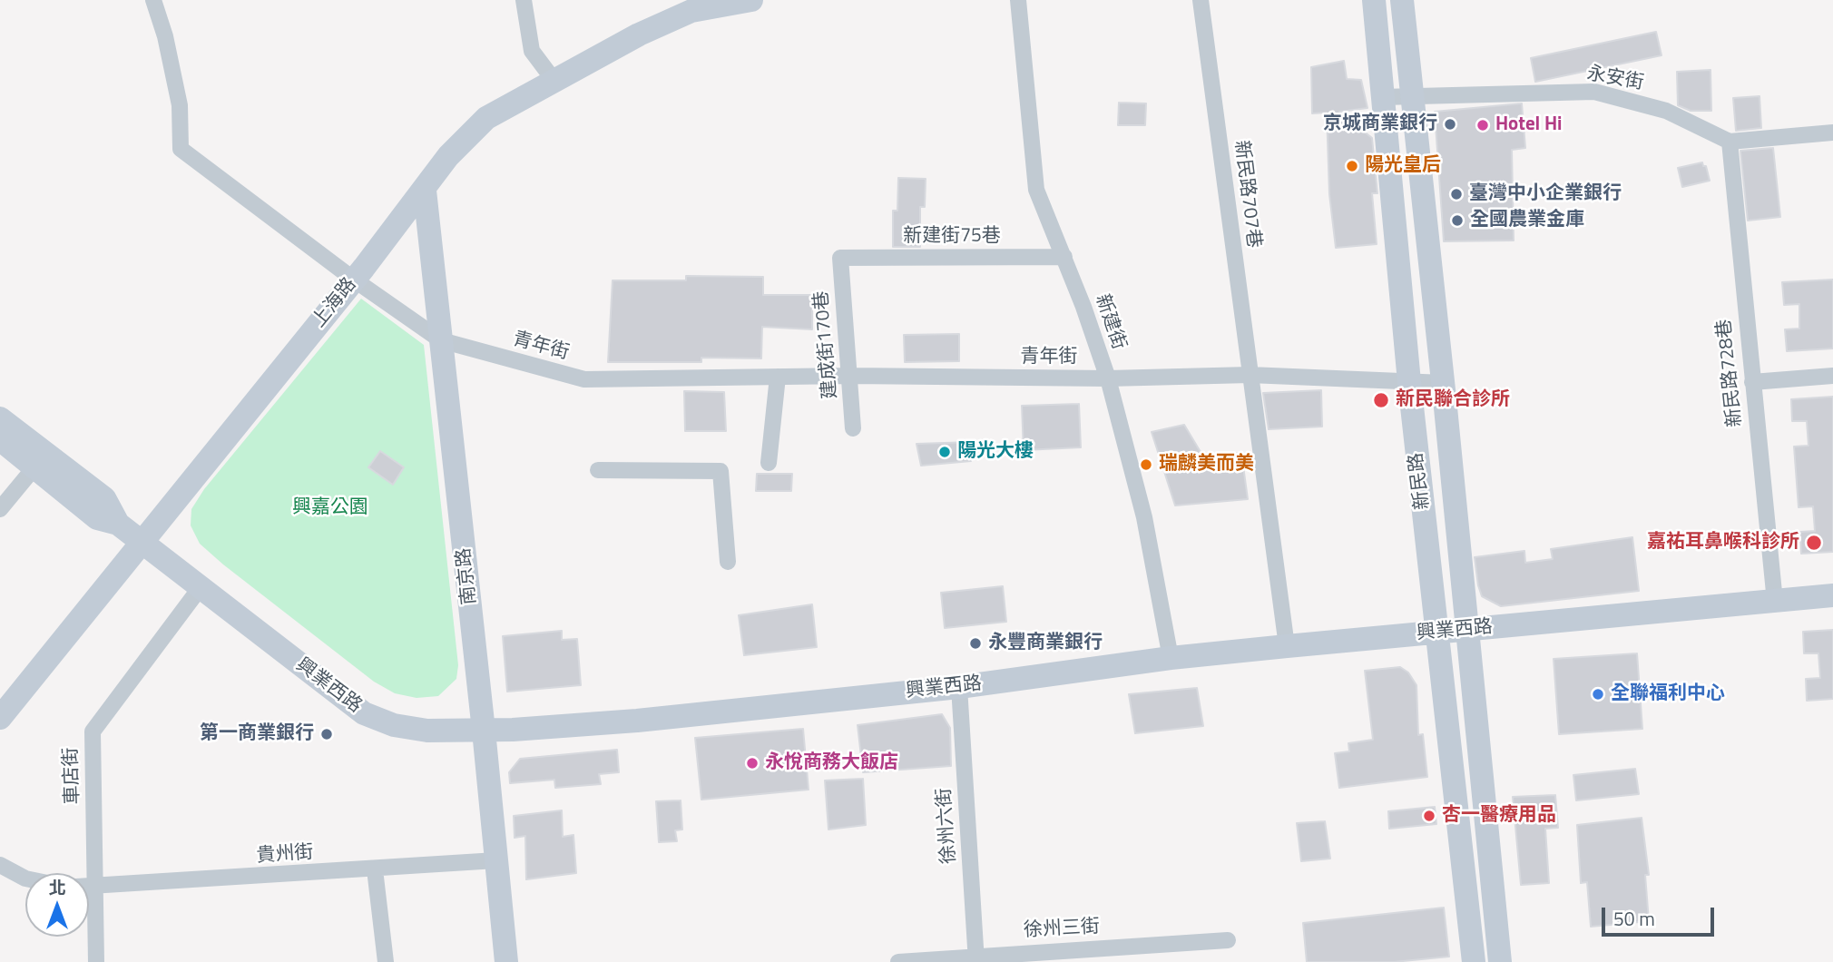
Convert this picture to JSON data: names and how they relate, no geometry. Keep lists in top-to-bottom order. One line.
{"streets":{"street":["永安街","新民路707巷","新建街75巷","上海路","新建街","建成街170巷","青年街","新民路728巷","新民路","南京路","興業西路","車店街","徐州六街","貴州街","徐州三街"]},"crossings":[["永安街","新民路728巷"],["永安街","新民路"],["新民路707巷","興業西路"],["新建街75巷","新建街"],["新建街75巷","建成街170巷"],["上海路","青年街"],["上海路","南京路"],["上海路","興業西路"],["新建街","青年街"],["新建街","興業西路"],["建成街170巷","青年街"],["青年街","南京路"],["新民路728巷","興業西路"],["新民路","興業西路"],["南京路","興業西路"],["南京路","貴州街"],["興業西路","車店街"],["興業西路","徐州六街"],["車店街","貴州街"],["徐州六街","徐州三街"]],"parks":["興嘉公園"],"places":["京城商業銀行","Hotel Hi","陽光皇后","臺灣中小企業銀行","全國農業金庫","新民聯合診所","陽光大樓","瑞麟美而美","嘉祐耳鼻喉科診所","永豐商業銀行","全聯福利中心","第一商業銀行","永悅商務大飯店","杏一醫療用品"],"scale_bar":"50 m","north":"top"}
